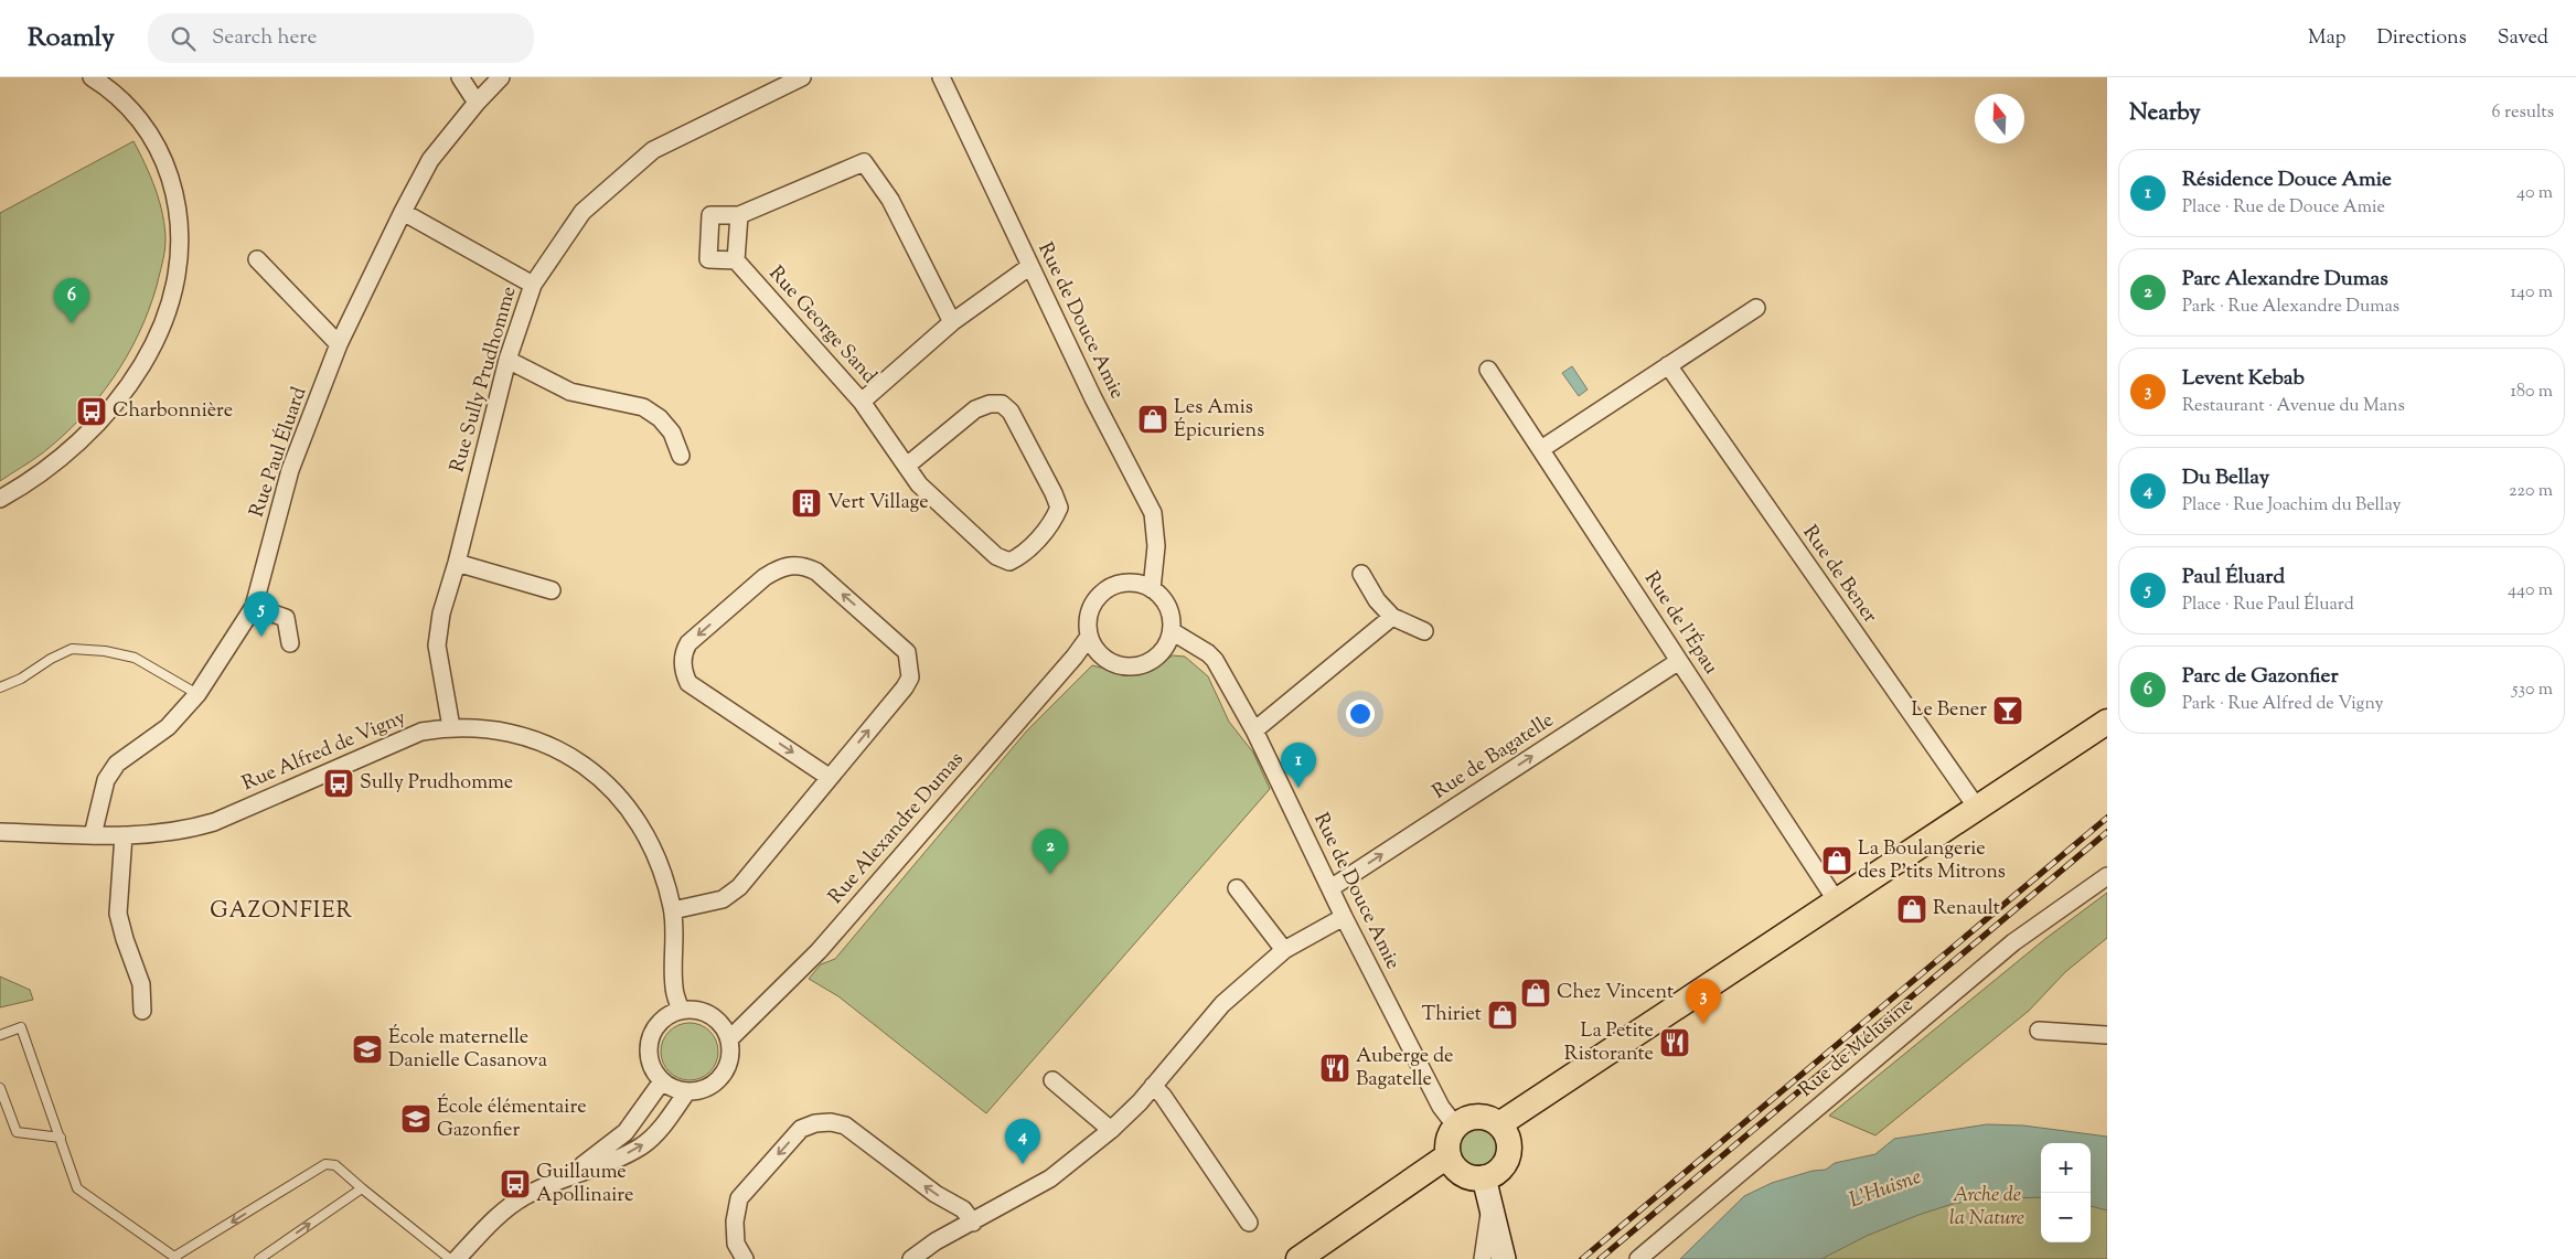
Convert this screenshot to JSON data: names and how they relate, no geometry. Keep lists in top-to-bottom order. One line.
{"streets":{"street":["Rue de Douce Amie","Rue George Sand","Rue Sully Prudhomme","Rue Paul Éluard","Rue de Bener","Rue de l'Épau","Rue Alfred de Vigny","Rue de Bagatelle","Rue Alexandre Dumas","Rue de Mélusine"]},"crossings":[["Rue de Douce Amie","Rue George Sand"],["Rue de Douce Amie","Rue de Bagatelle"],["Rue de Douce Amie","Rue Alexandre Dumas"],["Rue Sully Prudhomme","Rue Alfred de Vigny"],["Rue Paul Éluard","Rue Alfred de Vigny"],["Rue de l'Épau","Rue de Bagatelle"],["Rue Alfred de Vigny","Rue Alexandre Dumas"]],"one_way":["Rue de Bagatelle"],"districts":["GAZONFIER"],"water":["L'Huisne"],"parks":["Arche de la Nature"],"places":{"bus stop":["Charbonnière","Sully Prudhomme","Guillaume Apollinaire"],"shop":["Les Amis Épicuriens","La Boulangerie des P'tits Mitrons","Renault","Chez Vincent","Thiriet"],"building":["Vert Village"],"bar":["Le Bener"],"restaurant":["La Petite Ristorante","Auberge de Bagatelle"],"school or university":["École maternelle Danielle Casanova","École élémentaire Gazonfier"]},"north":"top","page":{"header":"Roamly","search":"Search here","nav":["Map","Directions","Saved"],"heading":["Nearby","6 results"],"list":[{"mark":"1","name":"Résidence Douce Amie","note":"Place · Rue de Douce Amie","value":"40 m"},{"mark":"2","name":"Parc Alexandre Dumas","note":"Park · Rue Alexandre Dumas","value":"140 m"},{"mark":"3","name":"Levent Kebab","note":"Restaurant · Avenue du Mans","value":"180 m"},{"mark":"4","name":"Du Bellay","note":"Place · Rue Joachim du Bellay","value":"220 m"},{"mark":"5","name":"Paul Éluard","note":"Place · Rue Paul Éluard","value":"440 m"},{"mark":"6","name":"Parc de Gazonfier","note":"Park · Rue Alfred de Vigny","value":"530 m"}],"pins":["6","5","1","2","3","4"],"map_buttons":["+","−"]}}
